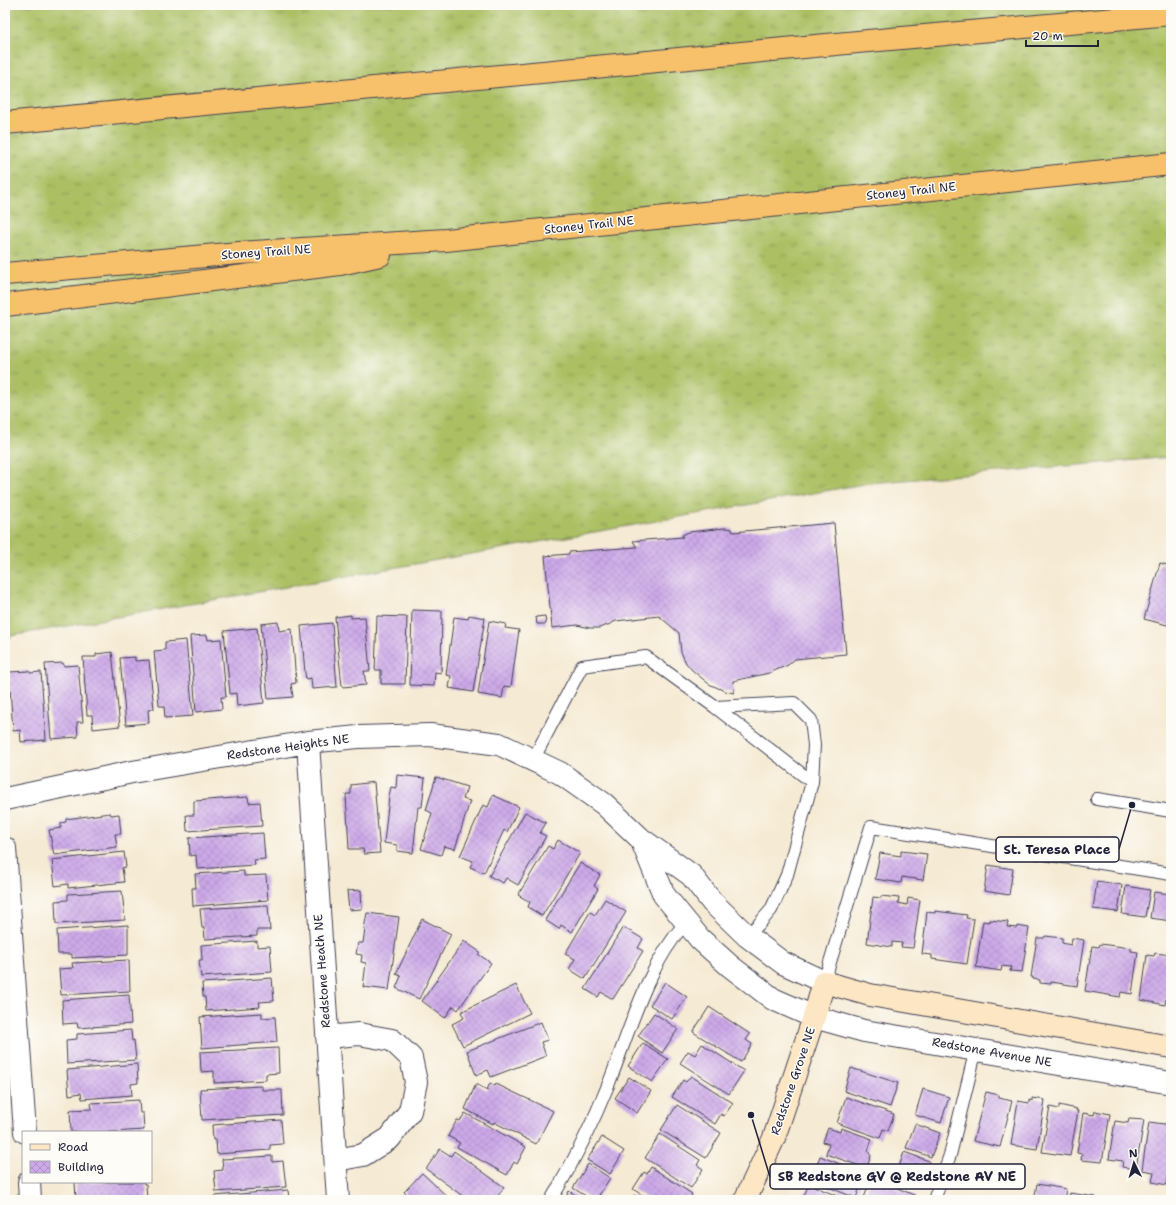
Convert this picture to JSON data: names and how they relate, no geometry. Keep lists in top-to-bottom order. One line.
{"streets":{"highway":["Stoney Trail NE"],"street":["Redstone Heights NE","Redstone Heath NE","Redstone Avenue NE","Redstone Grove NE"]},"crossings":[["Redstone Heights NE","Redstone Heath NE"],["Redstone Heights NE","Redstone Avenue NE"],["Redstone Heights NE","Redstone Grove NE"],["Redstone Avenue NE","Redstone Grove NE"]],"places":["St. Teresa Place","SB Redstone GV @ Redstone AV NE"],"legend":["Road","Building"],"scale_bar":"20 m","north":"top"}
